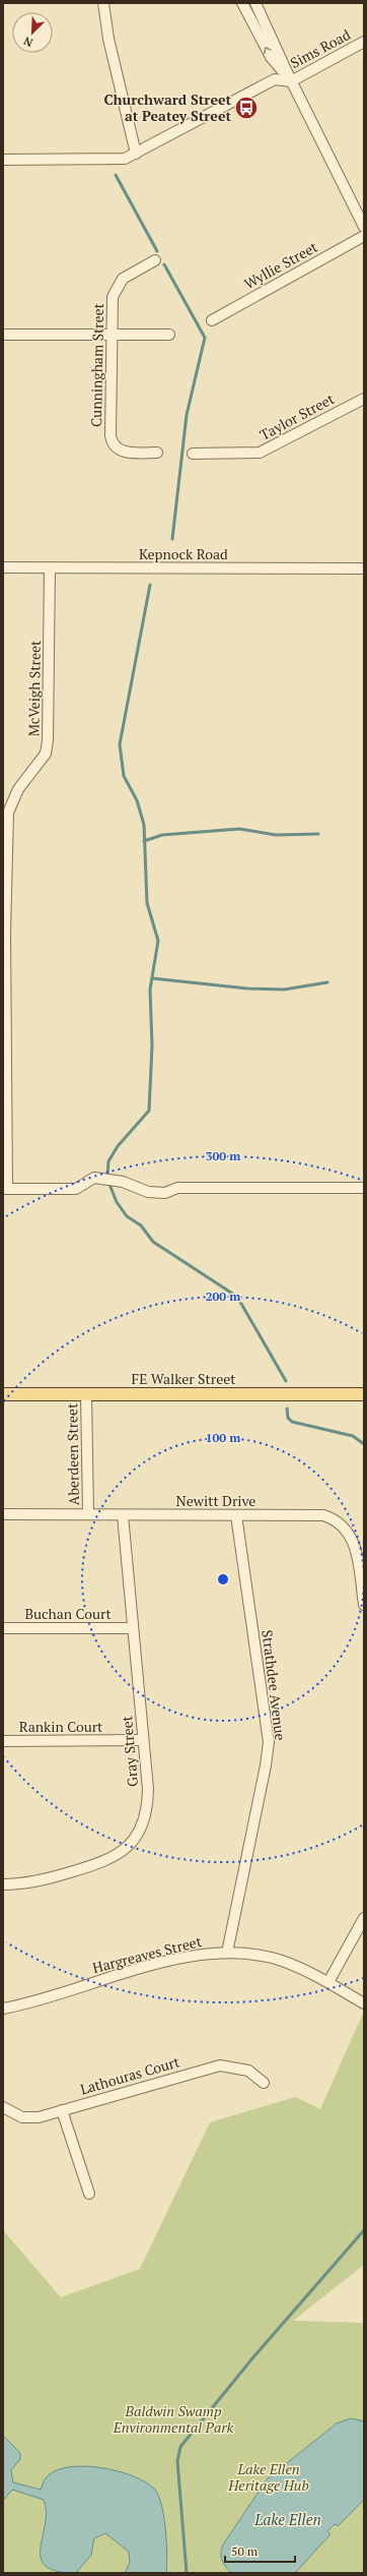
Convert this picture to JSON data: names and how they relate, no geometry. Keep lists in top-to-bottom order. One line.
{"streets":{"main road":["FE Walker Street"],"street":["Sims Road","Wyllie Street","Cunningham Street","Taylor Street","Kepnock Road","McVeigh Street","Aberdeen Street","Newitt Drive","Buchan Court","Strathdee Avenue","Rankin Court","Gray Street","Hargreaves Street","Lathouras Court"]},"crossings":[["Kepnock Road","McVeigh Street"],["FE Walker Street","Aberdeen Street"],["Aberdeen Street","Newitt Drive"],["Newitt Drive","Strathdee Avenue"],["Newitt Drive","Gray Street"],["Buchan Court","Gray Street"],["Strathdee Avenue","Hargreaves Street"],["Rankin Court","Gray Street"]],"water":["Lake Ellen"],"parks":["Baldwin Swamp Environmental Park","Lake Ellen Heritage Hub"],"places":{"bus stop":["Churchward Street at Peatey Street"]},"scale_bar":"50 m","north":"bottom left","rings":["300 m","200 m","100 m"]}
